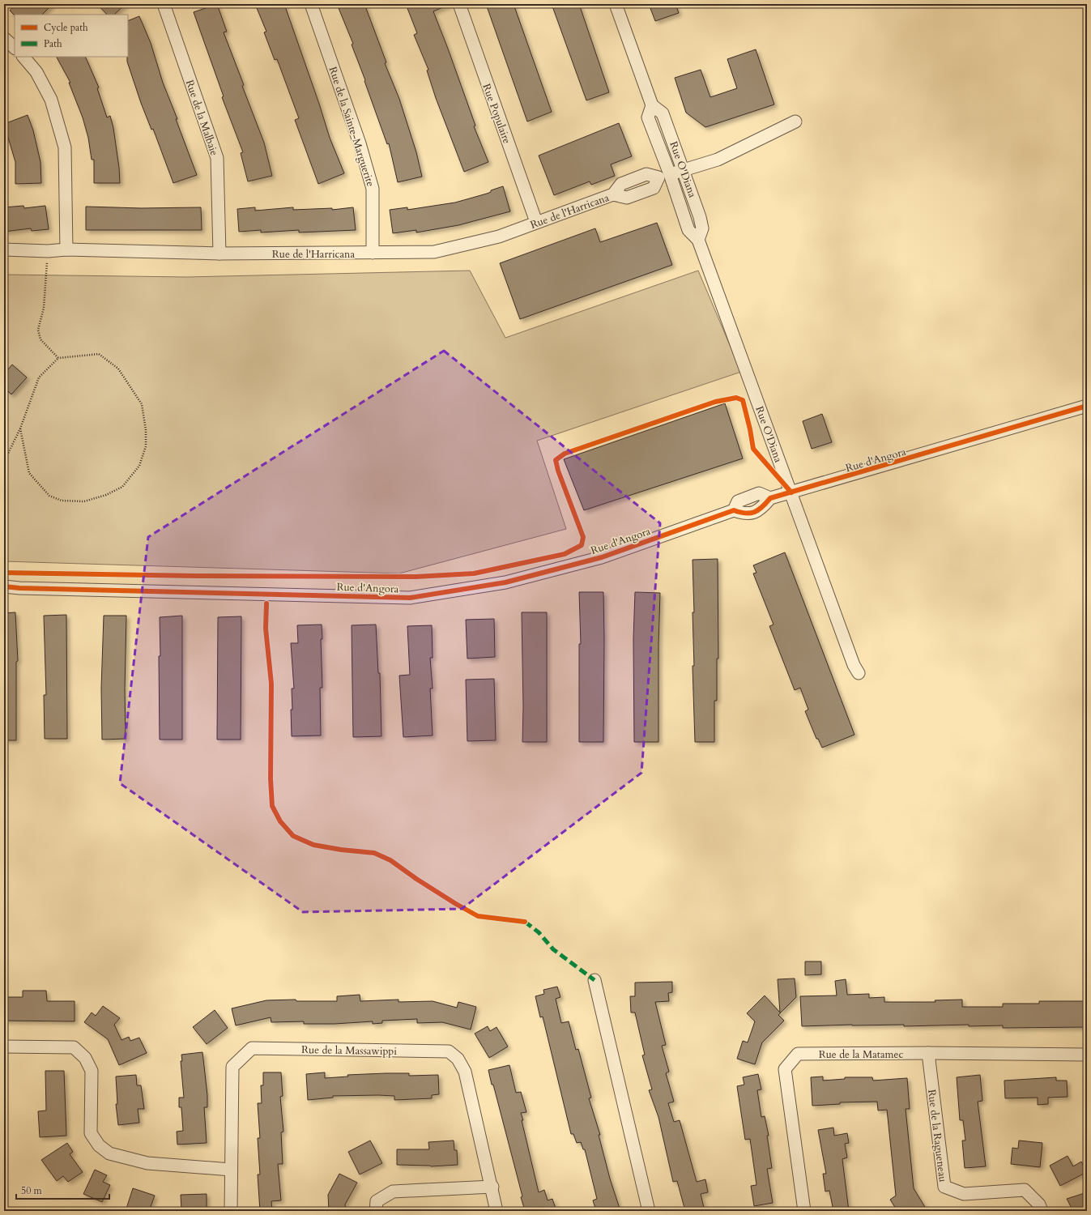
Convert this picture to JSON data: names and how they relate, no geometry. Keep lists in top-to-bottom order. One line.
{"streets":{"street":["Rue Populaire","Rue de la Malbaie","Rue de la Sainte-Marguerite","Rue O'Diana","Rue de l'Harricana","Rue d'Angora","Rue de la Massawippi","Rue de la Matamec","Rue de la Ragueneau"]},"crossings":[["Rue Populaire","Rue de l'Harricana"],["Rue de la Malbaie","Rue de l'Harricana"],["Rue de la Sainte-Marguerite","Rue de l'Harricana"],["Rue O'Diana","Rue de l'Harricana"],["Rue O'Diana","Rue d'Angora"],["Rue de la Matamec","Rue de la Ragueneau"]],"legend":["Cycle path","Path"],"scale_bar":"50 m"}
